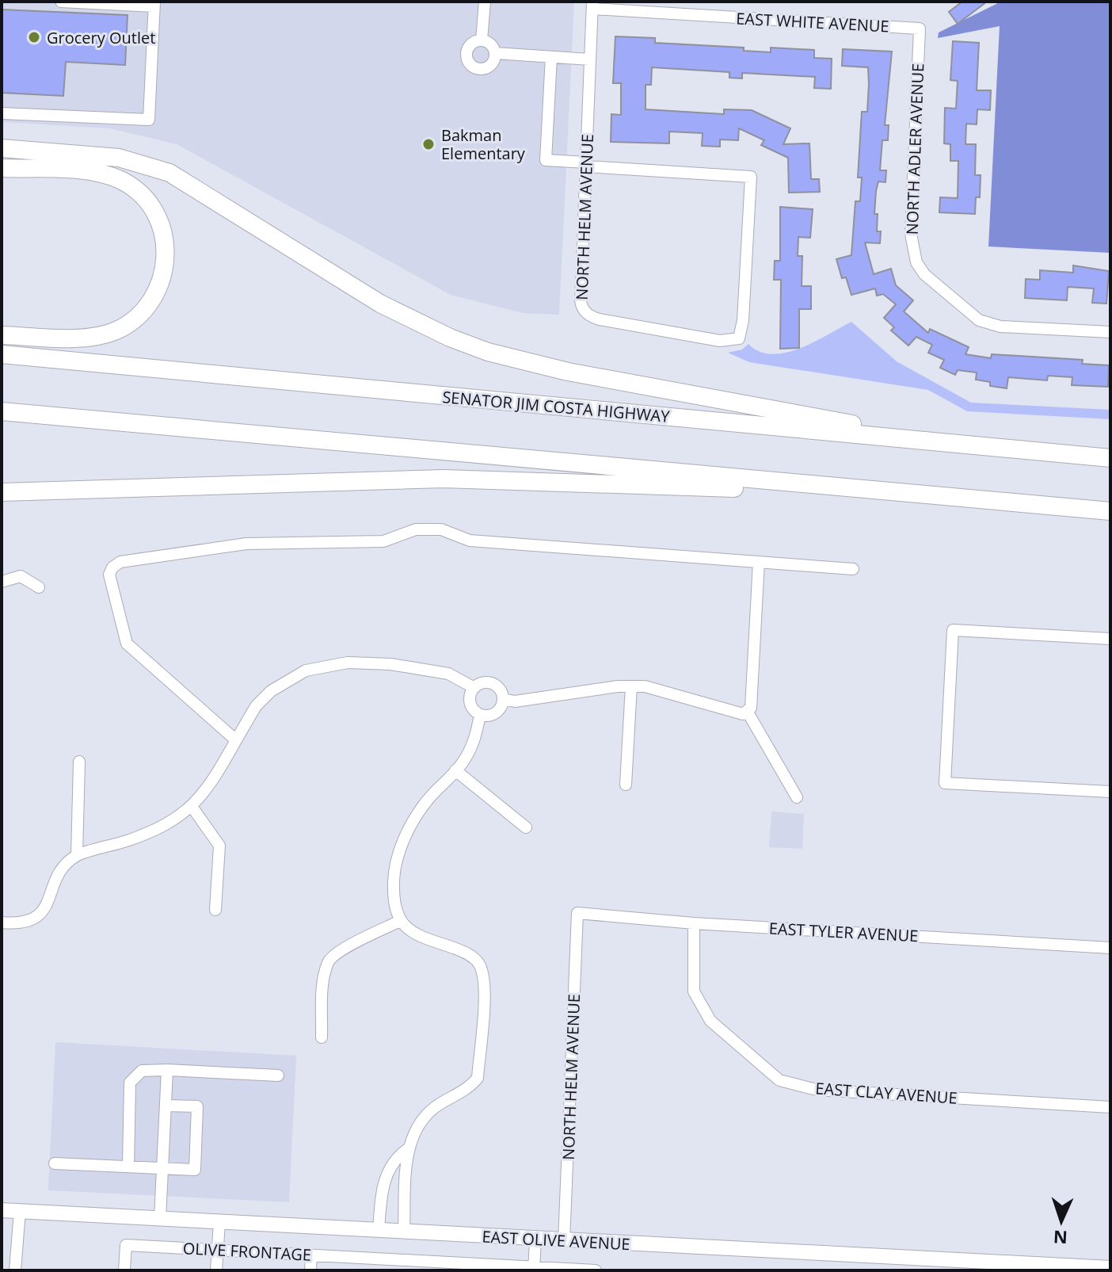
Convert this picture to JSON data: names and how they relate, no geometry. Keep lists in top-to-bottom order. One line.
{"streets":{"highway":["SENATOR JIM COSTA HIGHWAY"],"main road":["EAST OLIVE AVENUE"],"street":["EAST WHITE AVENUE","NORTH ADLER AVENUE","NORTH HELM AVENUE","EAST TYLER AVENUE","EAST CLAY AVENUE","OLIVE FRONTAGE"]},"crossings":[["EAST WHITE AVENUE","NORTH ADLER AVENUE"],["EAST WHITE AVENUE","NORTH HELM AVENUE"],["NORTH HELM AVENUE","EAST TYLER AVENUE"],["NORTH HELM AVENUE","EAST OLIVE AVENUE"],["EAST TYLER AVENUE","EAST CLAY AVENUE"]],"places":["Grocery Outlet","Bakman Elementary"],"north":"bottom"}
